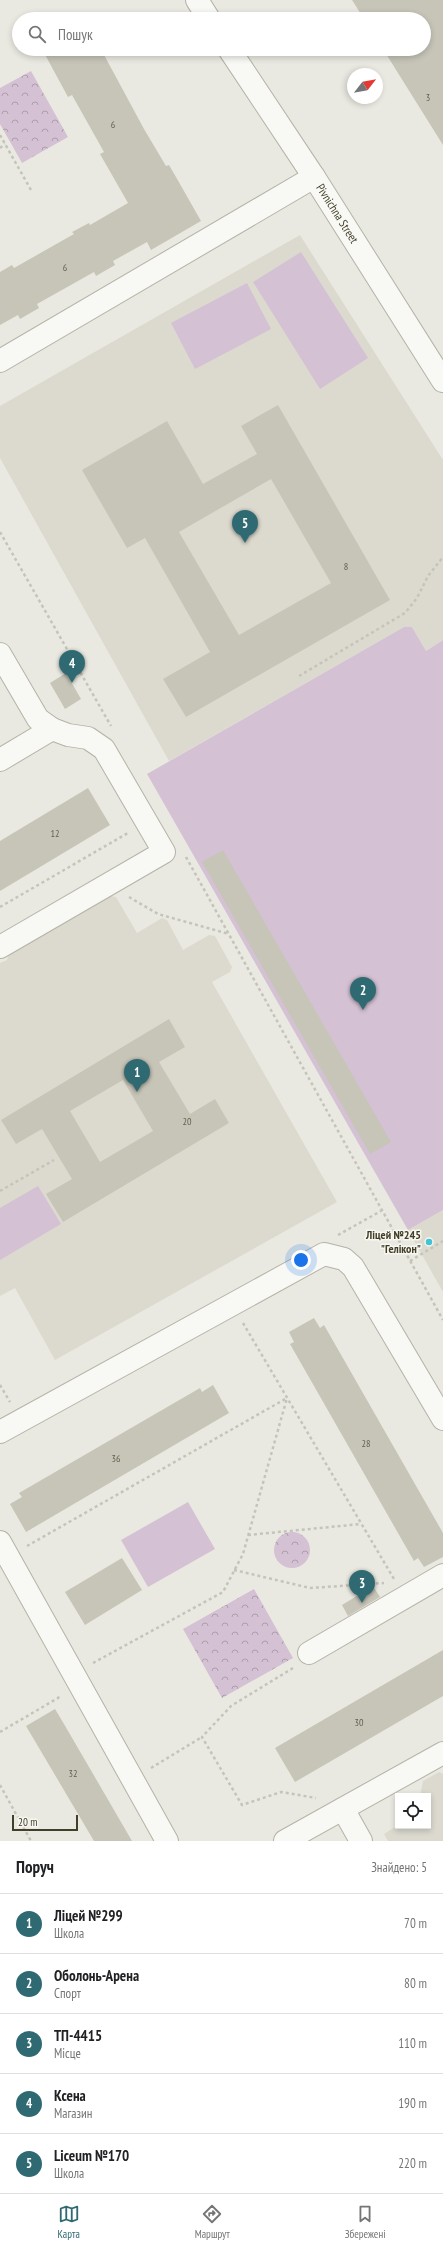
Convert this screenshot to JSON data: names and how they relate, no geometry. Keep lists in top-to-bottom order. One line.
{"streets":{"street":["Pivnichna Street"]},"places":["Ліцей №245 \"Гелікон\""],"house_numbers":["3","6","6","8","12","20","28","36","30","32"],"scale_bar":"20 m","north":"top right","page":{"search":"Пошук","pins":["5","4","2","1","3"],"scale":"20 m","heading":["Поруч","Знайдено: 5"],"list":[{"mark":"1","name":"Ліцей №299","note":"Школа","value":"70 m"},{"mark":"2","name":"Оболонь-Арена","note":"Спорт","value":"80 m"},{"mark":"3","name":"ТП-4415","note":"Місце","value":"110 m"},{"mark":"4","name":"Ксена","note":"Магазин","value":"190 m"},{"mark":"5","name":"Liceum №170","note":"Школа","value":"220 m"}],"nav":["Карта","Маршрут","Збережені"]}}
